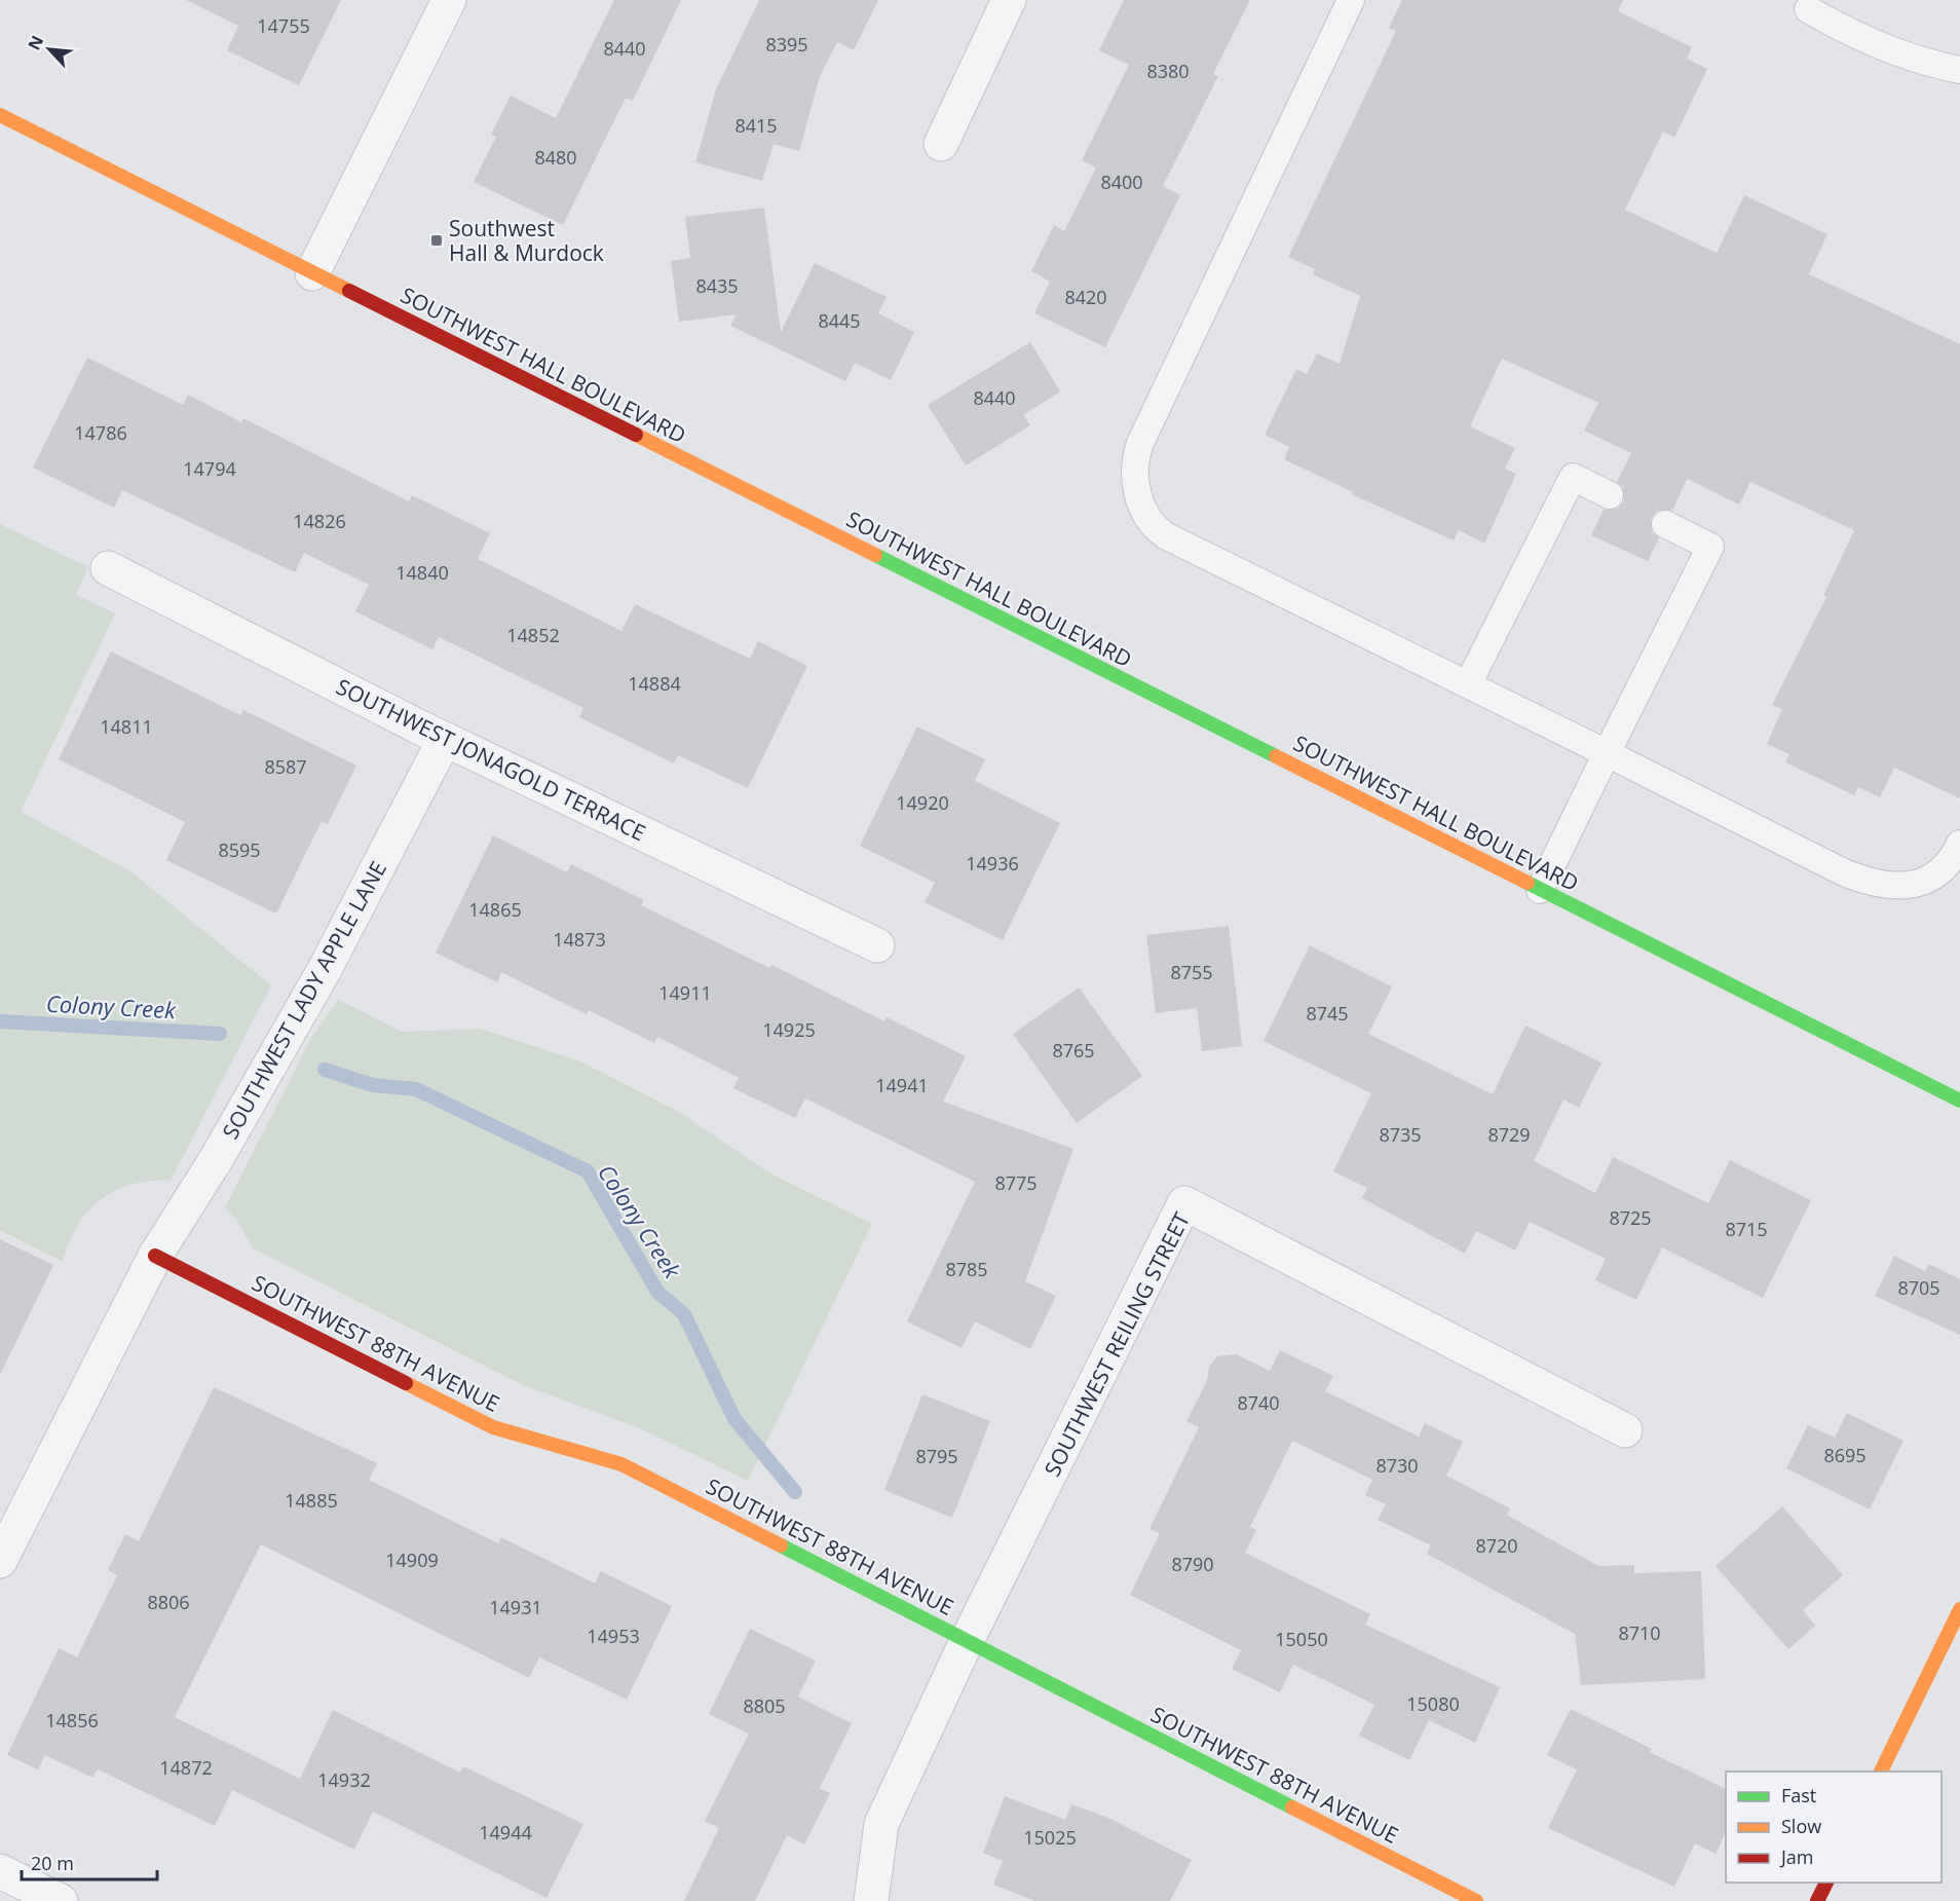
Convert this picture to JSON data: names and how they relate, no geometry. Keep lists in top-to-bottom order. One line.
{"streets":{"main road":["SOUTHWEST HALL BOULEVARD","SOUTHWEST 88TH AVENUE"],"street":["SOUTHWEST JONAGOLD TERRACE","SOUTHWEST LADY APPLE LANE","SOUTHWEST REILING STREET"]},"crossings":[["SOUTHWEST JONAGOLD TERRACE","SOUTHWEST LADY APPLE LANE"],["SOUTHWEST LADY APPLE LANE","SOUTHWEST 88TH AVENUE"],["SOUTHWEST 88TH AVENUE","SOUTHWEST REILING STREET"]],"water":["Colony Creek"],"places":{"transit":["Southwest Hall & Murdock"]},"house_numbers":["14755","8395","8440","8380","8415","8480","8400","8435","8420","8445","8440","14786","14794","14826","14840","14852","14884","14811","8587","14920","8595","14936","14865","14873","8755","14911","8745","14925","8765","14941","8735","8729","8775","8725","8715","8785","8705","8740","8695","8795","8730","14885","8720","14909","8790","8806","14931","8710","14953","15050","15080","8805","14856","14872","14932","14944","15025"],"legend":["Fast","Slow","Jam"],"scale_bar":"20 m","north":"top left"}
